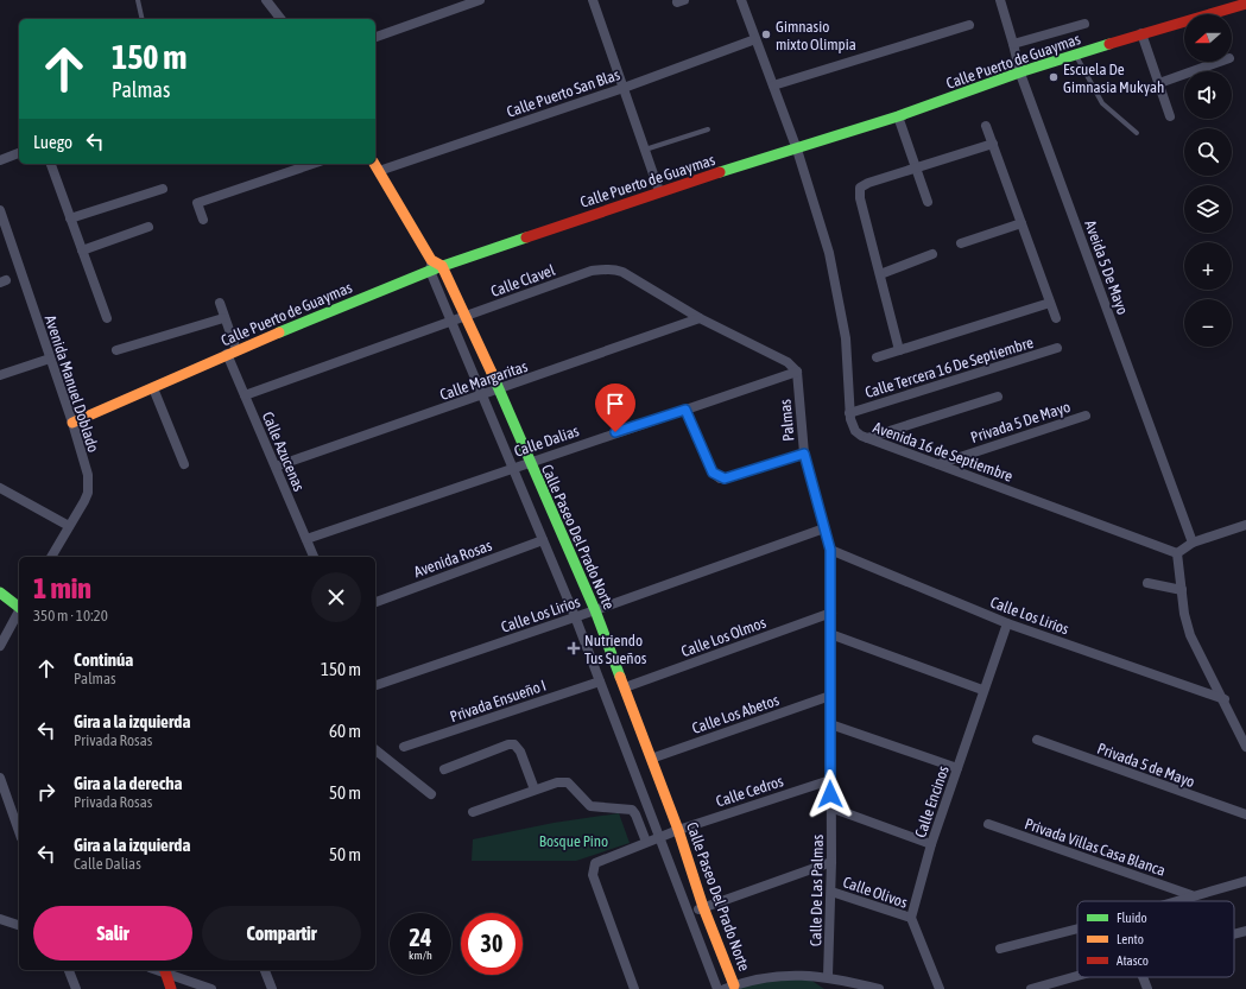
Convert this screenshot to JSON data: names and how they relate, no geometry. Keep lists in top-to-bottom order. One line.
{"streets":{"street":["Calle Puerto de Guaymas","Calle Puerto San Blas","Aveida 5 De Mayo","Calle Clavel","Calle Tercera 16 De Septiembre","Calle Margaritas","Avenida Manuel Doblado","Palmas","Privada 5 De Mayo","Calle Dalias","Calle Azucenas","Avenida 16 de Septiembre","Calle Paseo Del Prado Norte","Avenida Rosas","Calle Los Lirios","Calle Los Olmos","Privada Ensueño I","Calle Los Abetos","Privada 5 de Mayo","Calle Cedros","Calle Encinos","Privada Villas Casa Blanca","Calle De Las Palmas","Calle Olivos"]},"crossings":[["Calle Puerto de Guaymas","Aveida 5 De Mayo"],["Calle Puerto de Guaymas","Avenida Manuel Doblado"],["Calle Puerto de Guaymas","Calle Azucenas"],["Calle Puerto de Guaymas","Avenida 16 de Septiembre"],["Calle Puerto de Guaymas","Calle Paseo Del Prado Norte"],["Calle Puerto San Blas","Avenida 16 de Septiembre"],["Calle Puerto San Blas","Calle Paseo Del Prado Norte"],["Calle Clavel","Calle Margaritas"],["Calle Clavel","Palmas"],["Calle Clavel","Calle Dalias"],["Calle Clavel","Calle Azucenas"],["Calle Clavel","Calle Paseo Del Prado Norte"],["Calle Tercera 16 De Septiembre","Avenida 16 de Septiembre"],["Calle Margaritas","Calle Azucenas"],["Calle Margaritas","Calle Paseo Del Prado Norte"],["Palmas","Calle Dalias"],["Palmas","Calle Los Lirios"],["Palmas","Calle De Las Palmas"],["Privada 5 De Mayo","Avenida 16 de Septiembre"],["Calle Dalias","Calle Azucenas"],["Calle Dalias","Calle Paseo Del Prado Norte"],["Calle Paseo Del Prado Norte","Calle Los Lirios"],["Calle Paseo Del Prado Norte","Calle Los Olmos"],["Calle Paseo Del Prado Norte","Calle Los Abetos"],["Calle Paseo Del Prado Norte","Calle Cedros"],["Calle Paseo Del Prado Norte","Calle Olivos"],["Calle Los Lirios","Calle Encinos"],["Calle Los Lirios","Calle De Las Palmas"],["Calle Los Olmos","Calle De Las Palmas"],["Calle Los Abetos","Calle De Las Palmas"],["Calle Cedros","Calle De Las Palmas"],["Calle Encinos","Calle Olivos"],["Calle De Las Palmas","Calle Olivos"]],"parks":["Bosque Pino"],"places":{"other":["Gimnasio mixto Olimpia","Escuela De Gimnasia Mukyah"],"health":["Nutriendo Tus Sueños"]},"legend":["Fluido","Lento","Atasco"],"north":"left","page":{"map_buttons":["+","−"],"turn":["150 m","Palmas"],"then":"Luego","heading":["1 min","350 m · 10:20"],"list":[{"name":"Continúa","note":"Palmas","value":"150 m"},{"name":"Gira a la izquierda","note":"Privada Rosas","value":"60 m"},{"name":"Gira a la derecha","note":"Privada Rosas","value":"50 m"},{"name":"Gira a la izquierda","note":"Calle Dalias","value":"50 m"}],"buttons":["Salir","Compartir"],"speed":"24 km/h","limit":"30"}}
